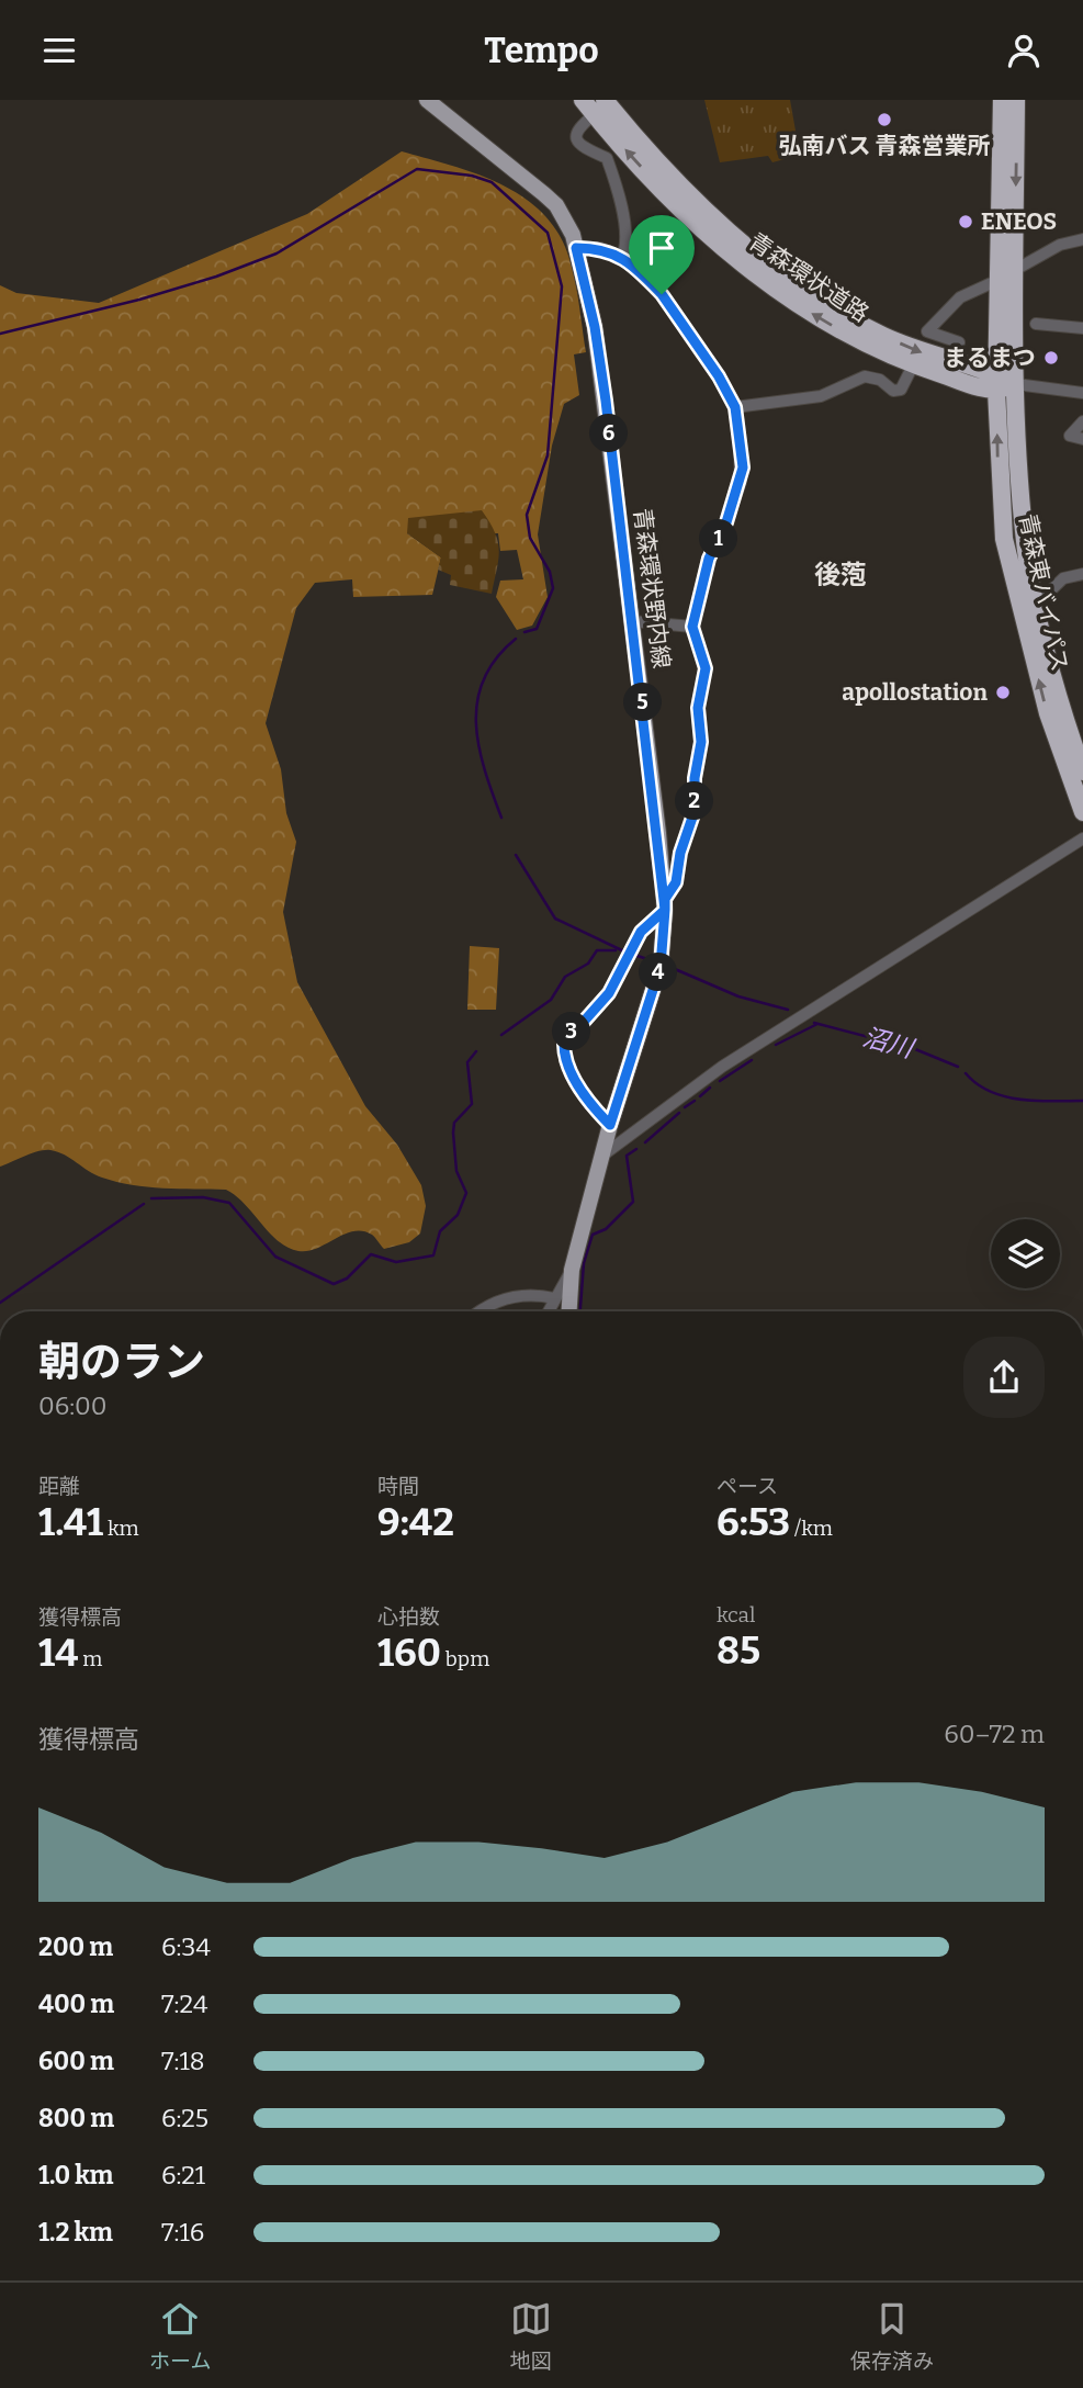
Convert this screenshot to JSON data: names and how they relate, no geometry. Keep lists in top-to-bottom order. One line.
{"streets":{"highway":["青森環状道路","青森東バイパス"],"main road":["青森環状野内線"]},"crossings":[["青森環状道路","青森東バイパス"]],"districts":["後萢"],"water":["沼川"],"places":["弘南バス 青森営業所","ENEOS","まるまつ","apollostation"],"page":{"header":"Tempo","pins":["6","1","5","2","4","3"],"heading":["朝のラン","06:00"],"stats":[["距離","1.41 km"],["時間","9:42"],["ペース","6:53 /km"],["獲得標高","14 m"],["心拍数","160 bpm"],["kcal","85"]],"chart":["獲得標高","60–72 m"],"list":[{"name":"200 m","note":"6:34"},{"name":"400 m","note":"7:24"},{"name":"600 m","note":"7:18"},{"name":"800 m","note":"6:25"},{"name":"1.0 km","note":"6:21"},{"name":"1.2 km","note":"7:16"}],"tabs":["ホーム","地図","保存済み"]}}
